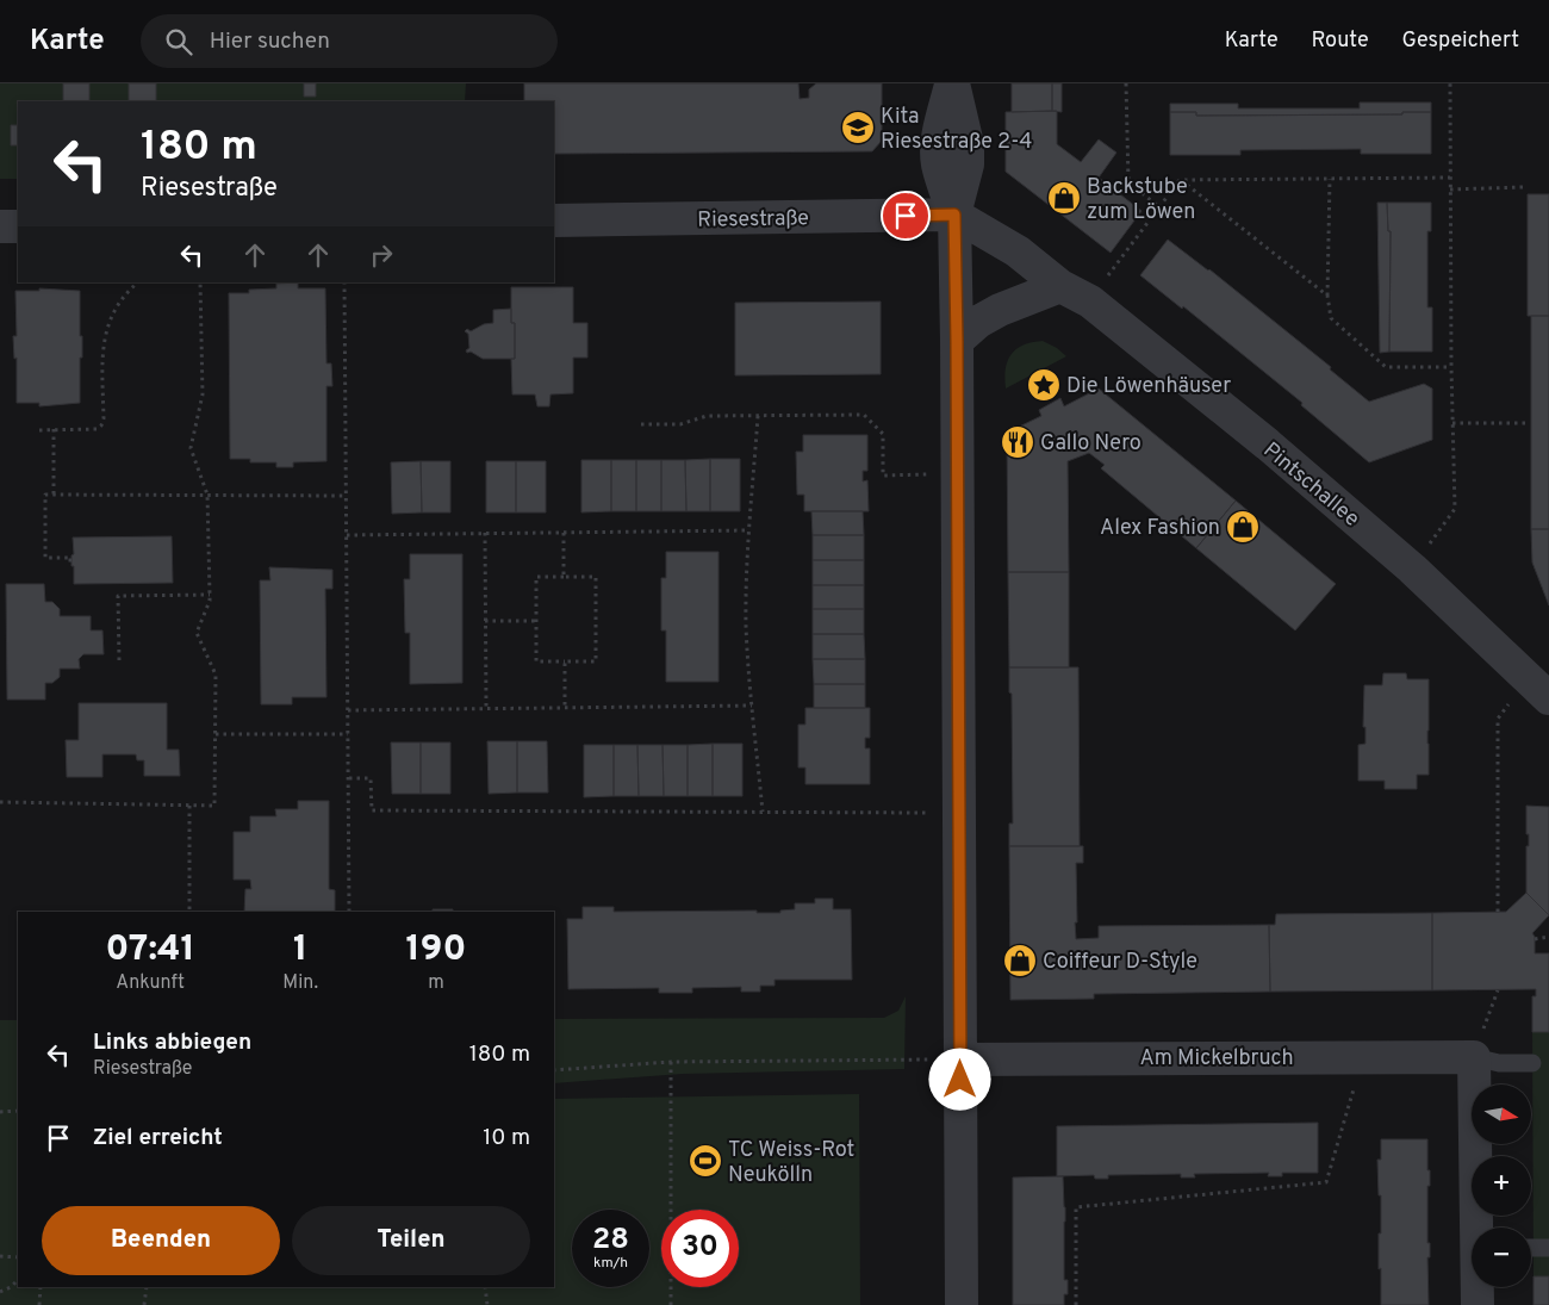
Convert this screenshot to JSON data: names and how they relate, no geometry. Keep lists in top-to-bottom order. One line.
{"streets":{"street":["Riesestraße","Pintschallee","Am Mickelbruch"]},"crossings":[["Riesestraße","Pintschallee"]],"places":{"school or university":["Kita Riesestraße 2-4"],"shop":["Backstube zum Löwen","Alex Fashion","Coiffeur D-Style"],"place":["Die Löwenhäuser"],"restaurant":["Gallo Nero"],"sports":["TC Weiss-Rot Neukölln"]},"north":"right","page":{"header":"Karte","search":"Hier suchen","nav":["Karte","Route","Gespeichert"],"turn":["180 m","Riesestraße"],"eta":["07:41","Ankunft","1","Min.","190","m"],"list":[{"name":"Links abbiegen","note":"Riesestraße","value":"180 m"},{"name":"Ziel erreicht","value":"10 m"}],"map_buttons":["+","−"],"buttons":["Beenden","Teilen"],"speed":"28 km/h","limit":"30"}}
